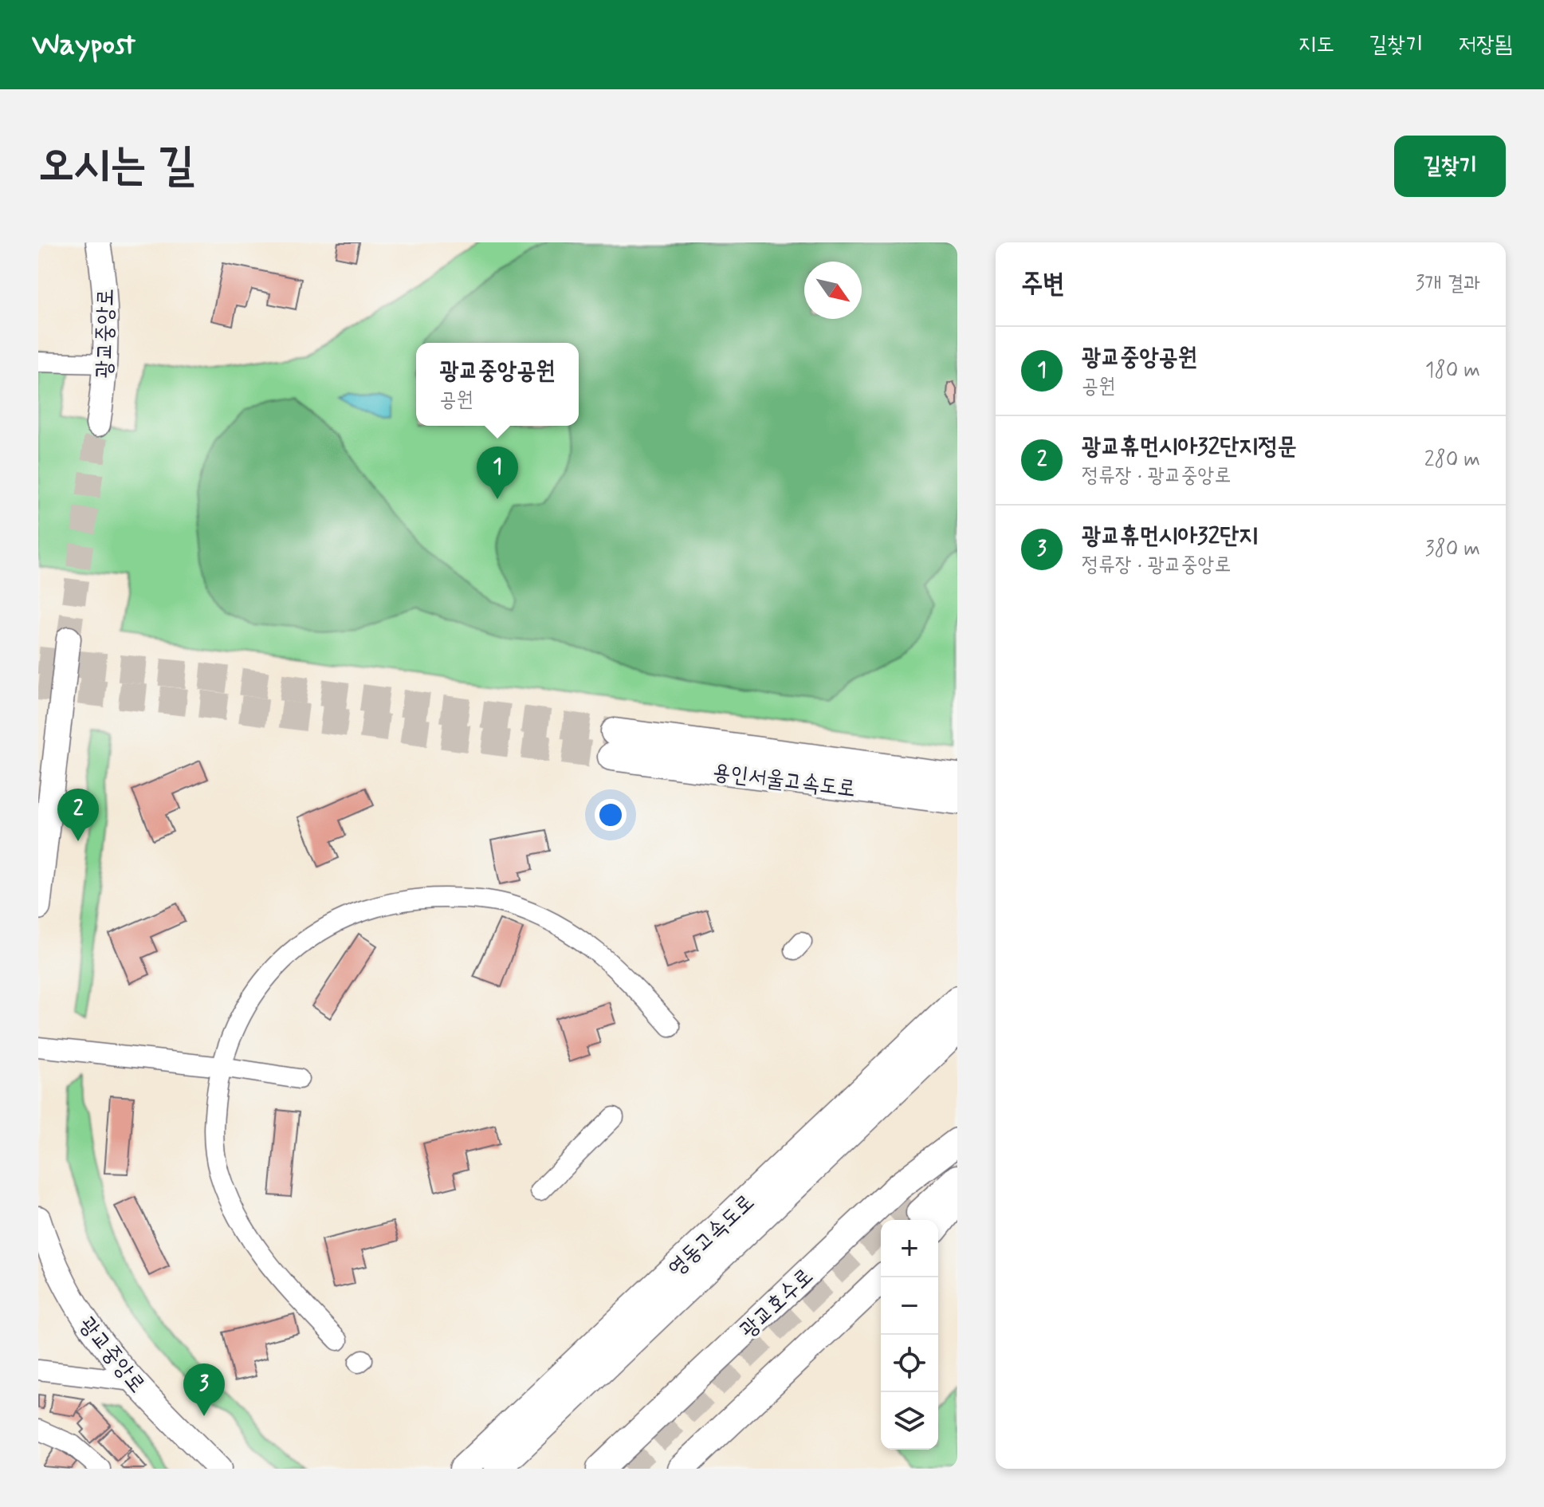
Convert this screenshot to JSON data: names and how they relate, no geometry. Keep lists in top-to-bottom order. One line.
{"streets":{"highway":["용인서울고속도로","영동고속도로","광교호수로"],"main road":["광교중앙로"]},"north":"bottom right","page":{"header":"Waypost","nav":["지도","길찾기","저장됨"],"buttons":"길찾기","title":"오시는 길","heading":["주변","3개 결과"],"list":[{"mark":"1","name":"광교중앙공원","note":"공원","value":"180 m"},{"mark":"2","name":"광교휴먼시아32단지정문","note":"정류장 · 광교중앙로","value":"280 m"},{"mark":"3","name":"광교휴먼시아32단지","note":"정류장 · 광교중앙로","value":"380 m"}],"popup":["광교중앙공원","공원"],"pins":["1","2","3"],"map_buttons":["+","−"]}}
